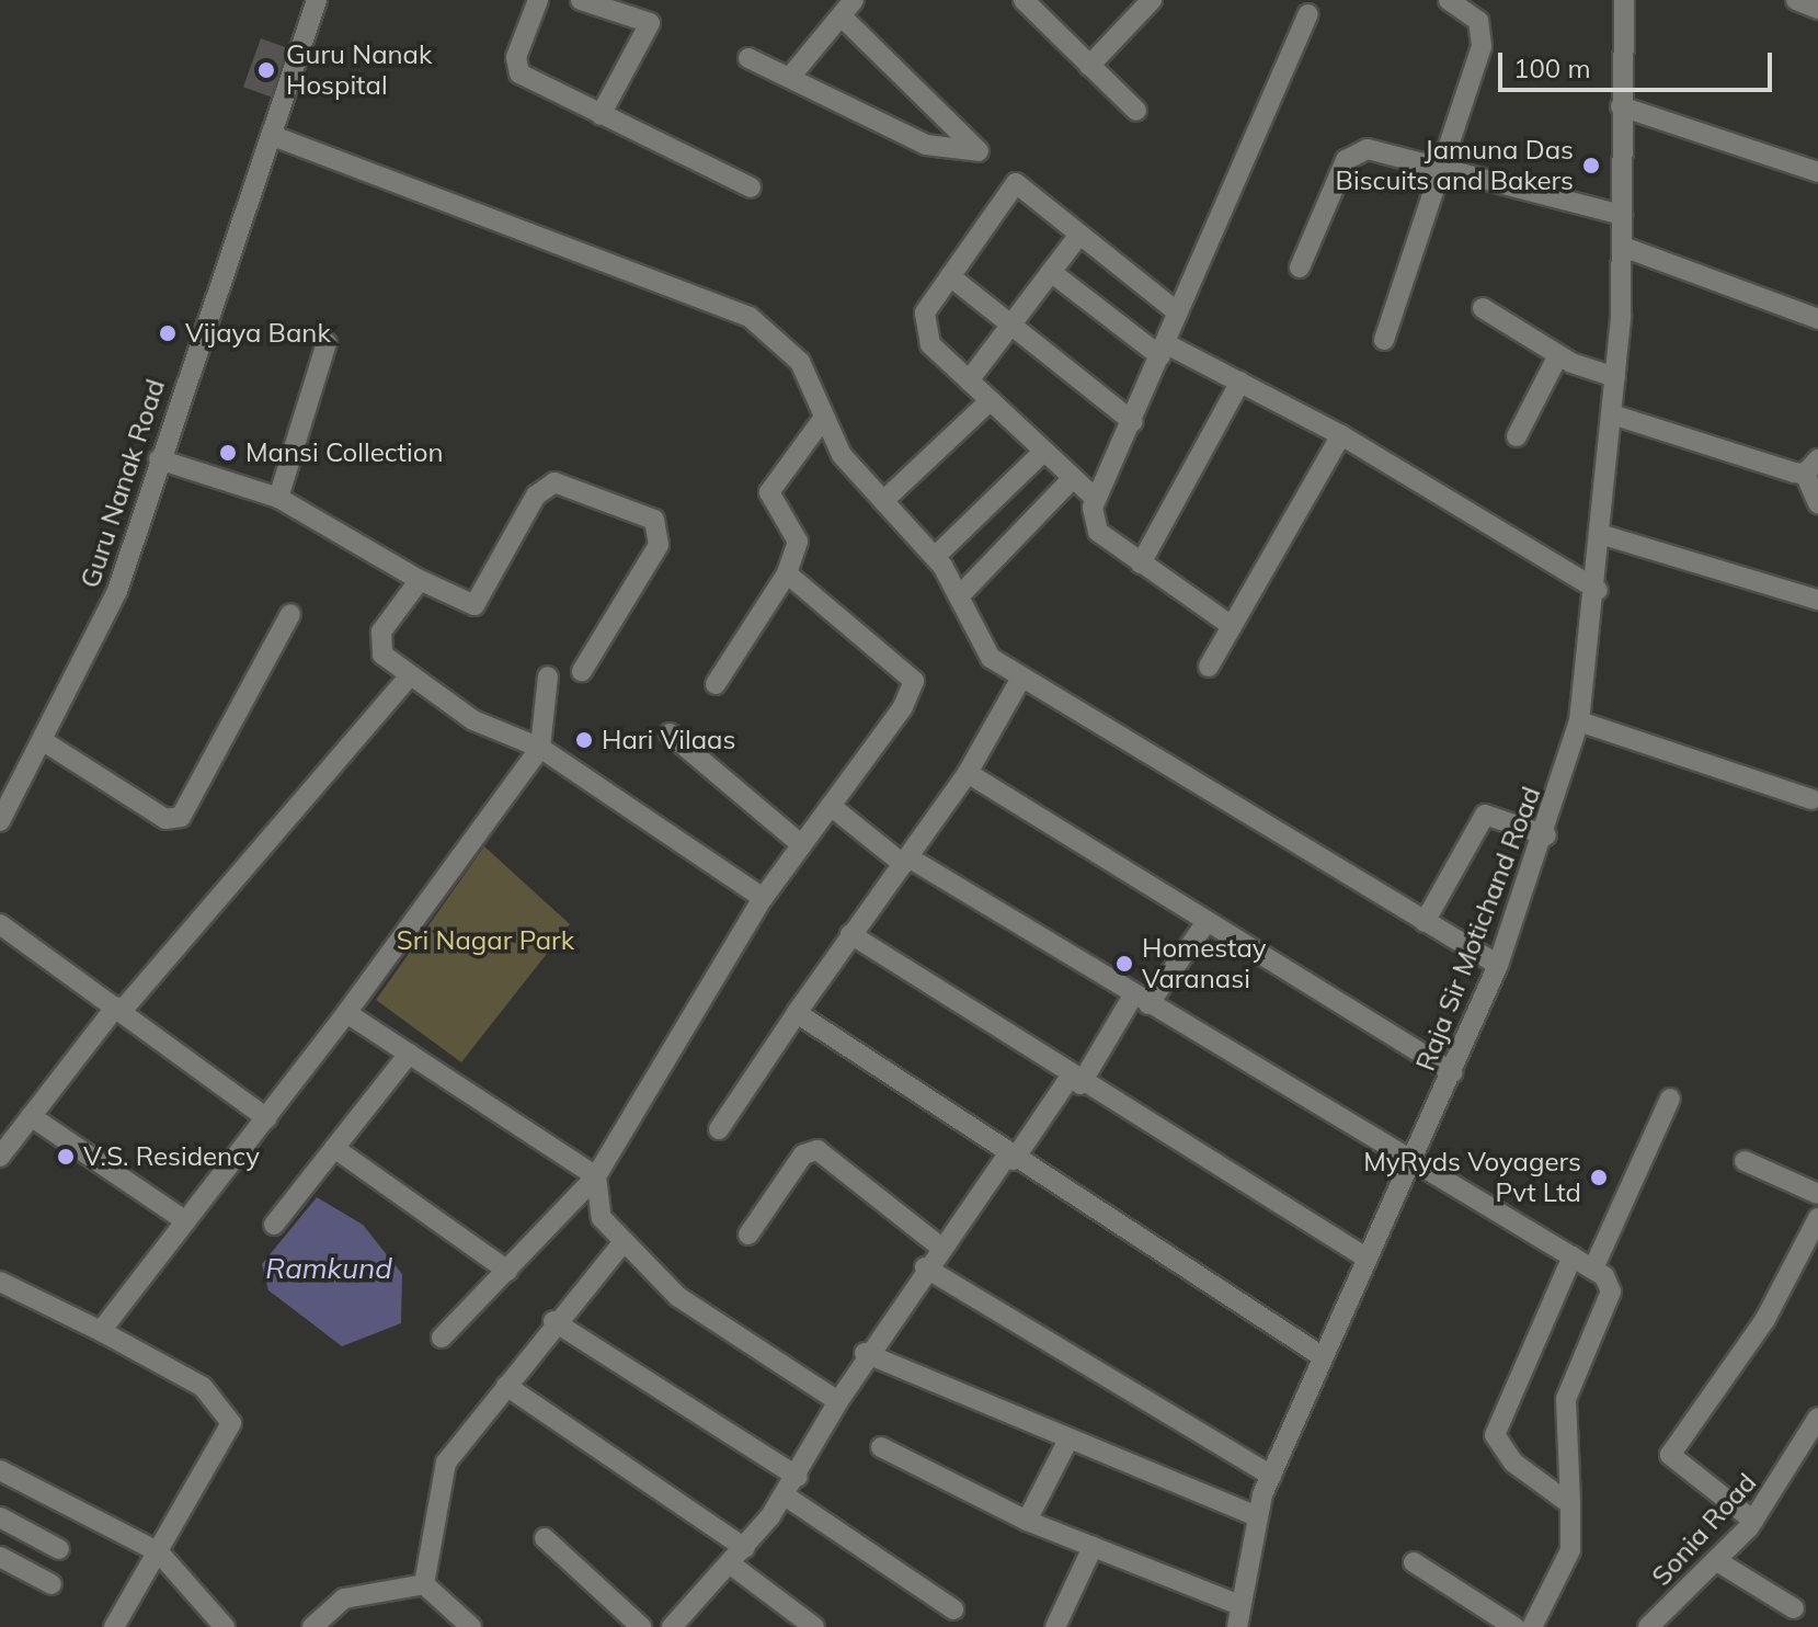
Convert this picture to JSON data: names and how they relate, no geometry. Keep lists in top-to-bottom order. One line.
{"streets":{"street":["Guru Nanak Road","Raja Sir Motichand Road","Sonia Road"]},"water":["Ramkund"],"parks":["Sri Nagar Park"],"places":["Guru Nanak Hospital","Jamuna Das Biscuits and Bakers","Vijaya Bank","Mansi Collection","Hari Vilaas","Homestay Varanasi","V.S. Residency","MyRyds Voyagers Pvt Ltd"],"scale_bar":"100 m"}
